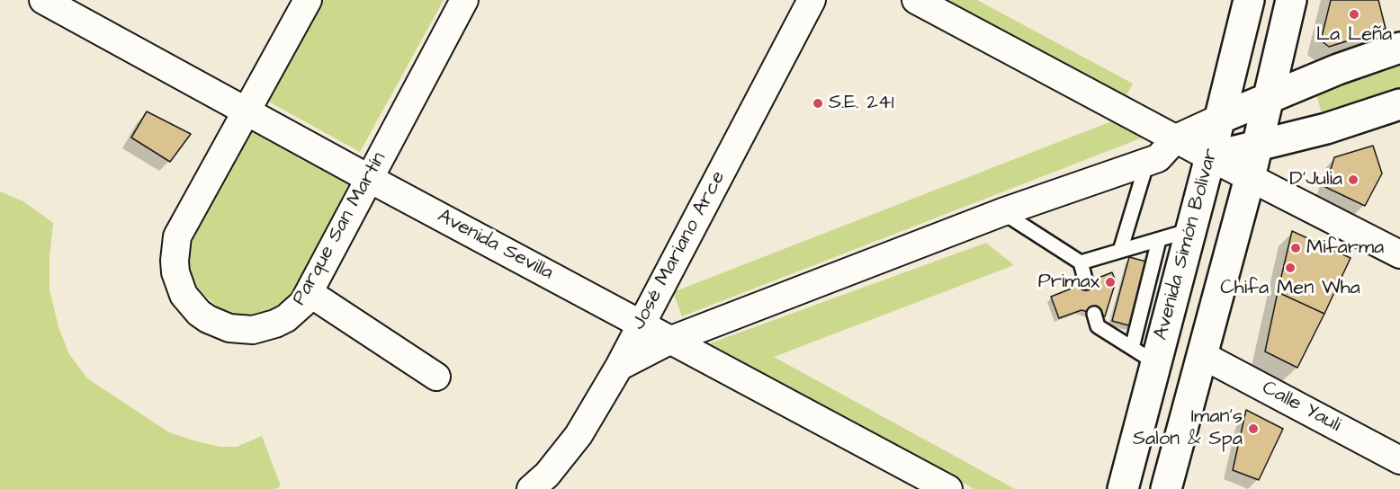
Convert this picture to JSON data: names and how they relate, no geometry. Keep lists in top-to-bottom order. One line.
{"streets":{"main road":["Avenida Simón Bolivar"],"street":["Parque San Martín","Avenida Sevilla","José Mariano Arce","Calle Yauli"]},"crossings":[["Parque San Martín","Avenida Sevilla"],["Avenida Sevilla","José Mariano Arce"]],"places":["La Leña","S.E. 241","D'Julia","Mifarma","Chifa Men Wha","Primax","Iman's Salon & Spa"]}
